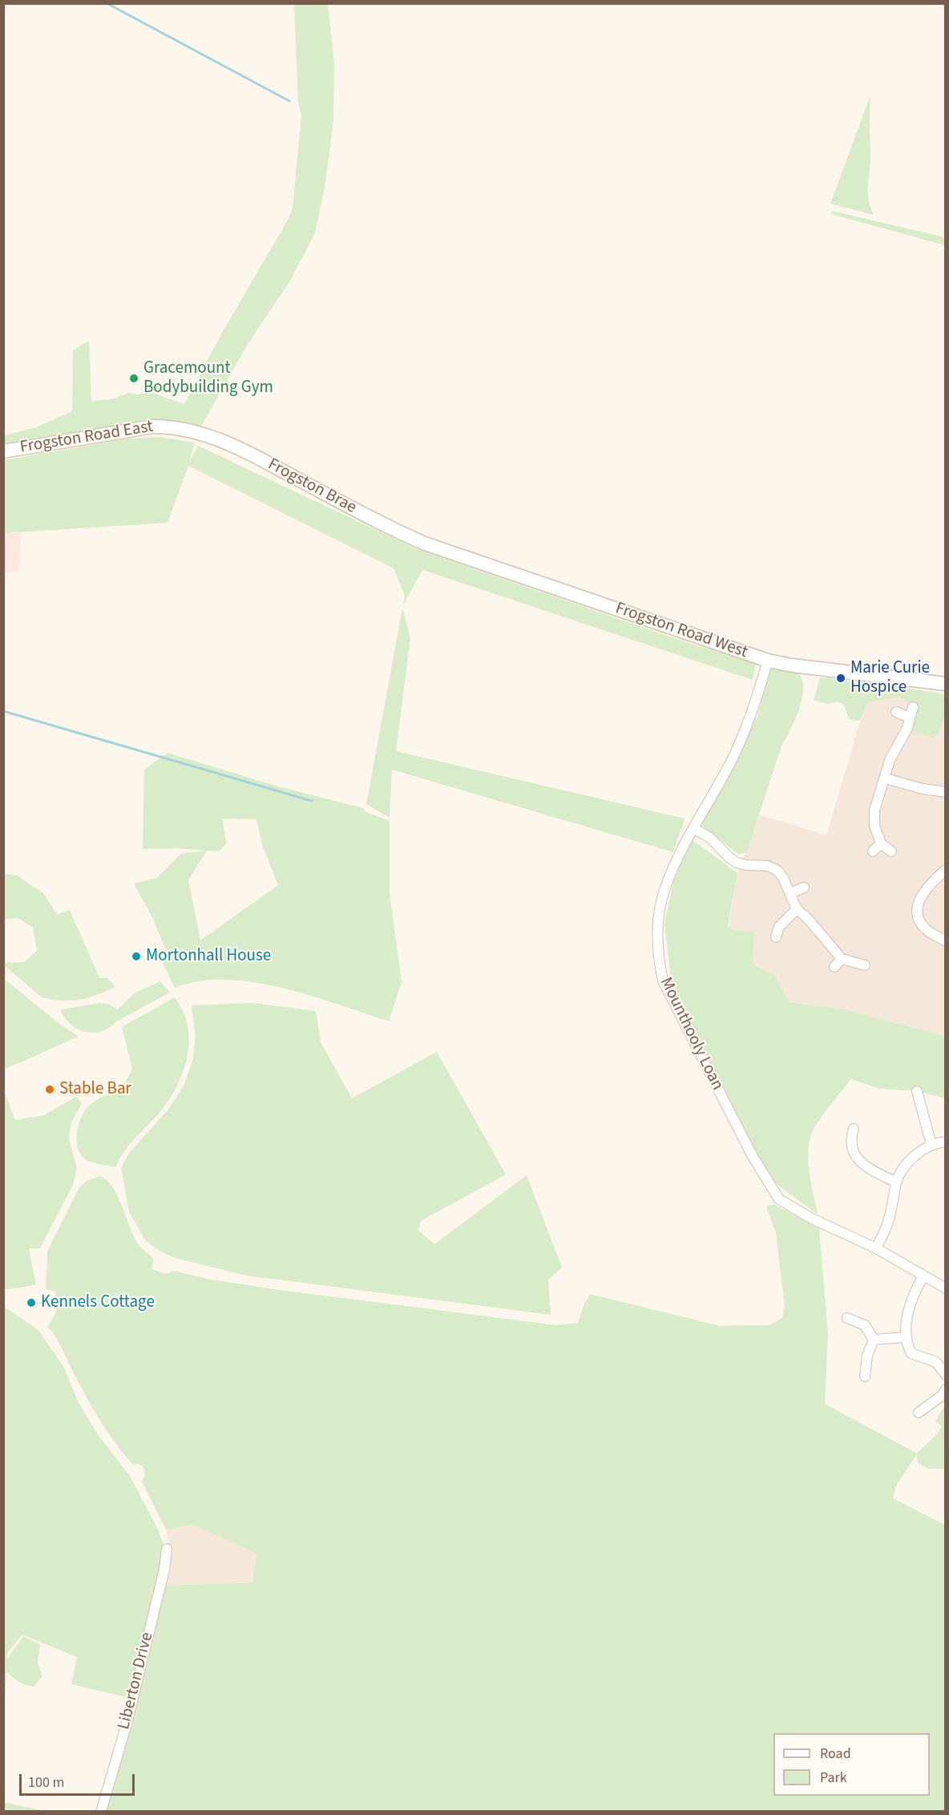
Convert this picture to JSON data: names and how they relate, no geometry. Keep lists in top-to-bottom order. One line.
{"streets":{"main road":["Frogston Road East","Frogston Brae","Frogston Road West"],"street":["Mounthooly Loan","Liberton Drive"]},"crossings":[["Frogston Road East","Frogston Brae"],["Frogston Brae","Frogston Road West"],["Frogston Road West","Mounthooly Loan"]],"places":["Gracemount Bodybuilding Gym","Marie Curie Hospice","Mortonhall House","Stable Bar","Kennels Cottage"],"legend":["Road","Park"],"scale_bar":"100 m"}
